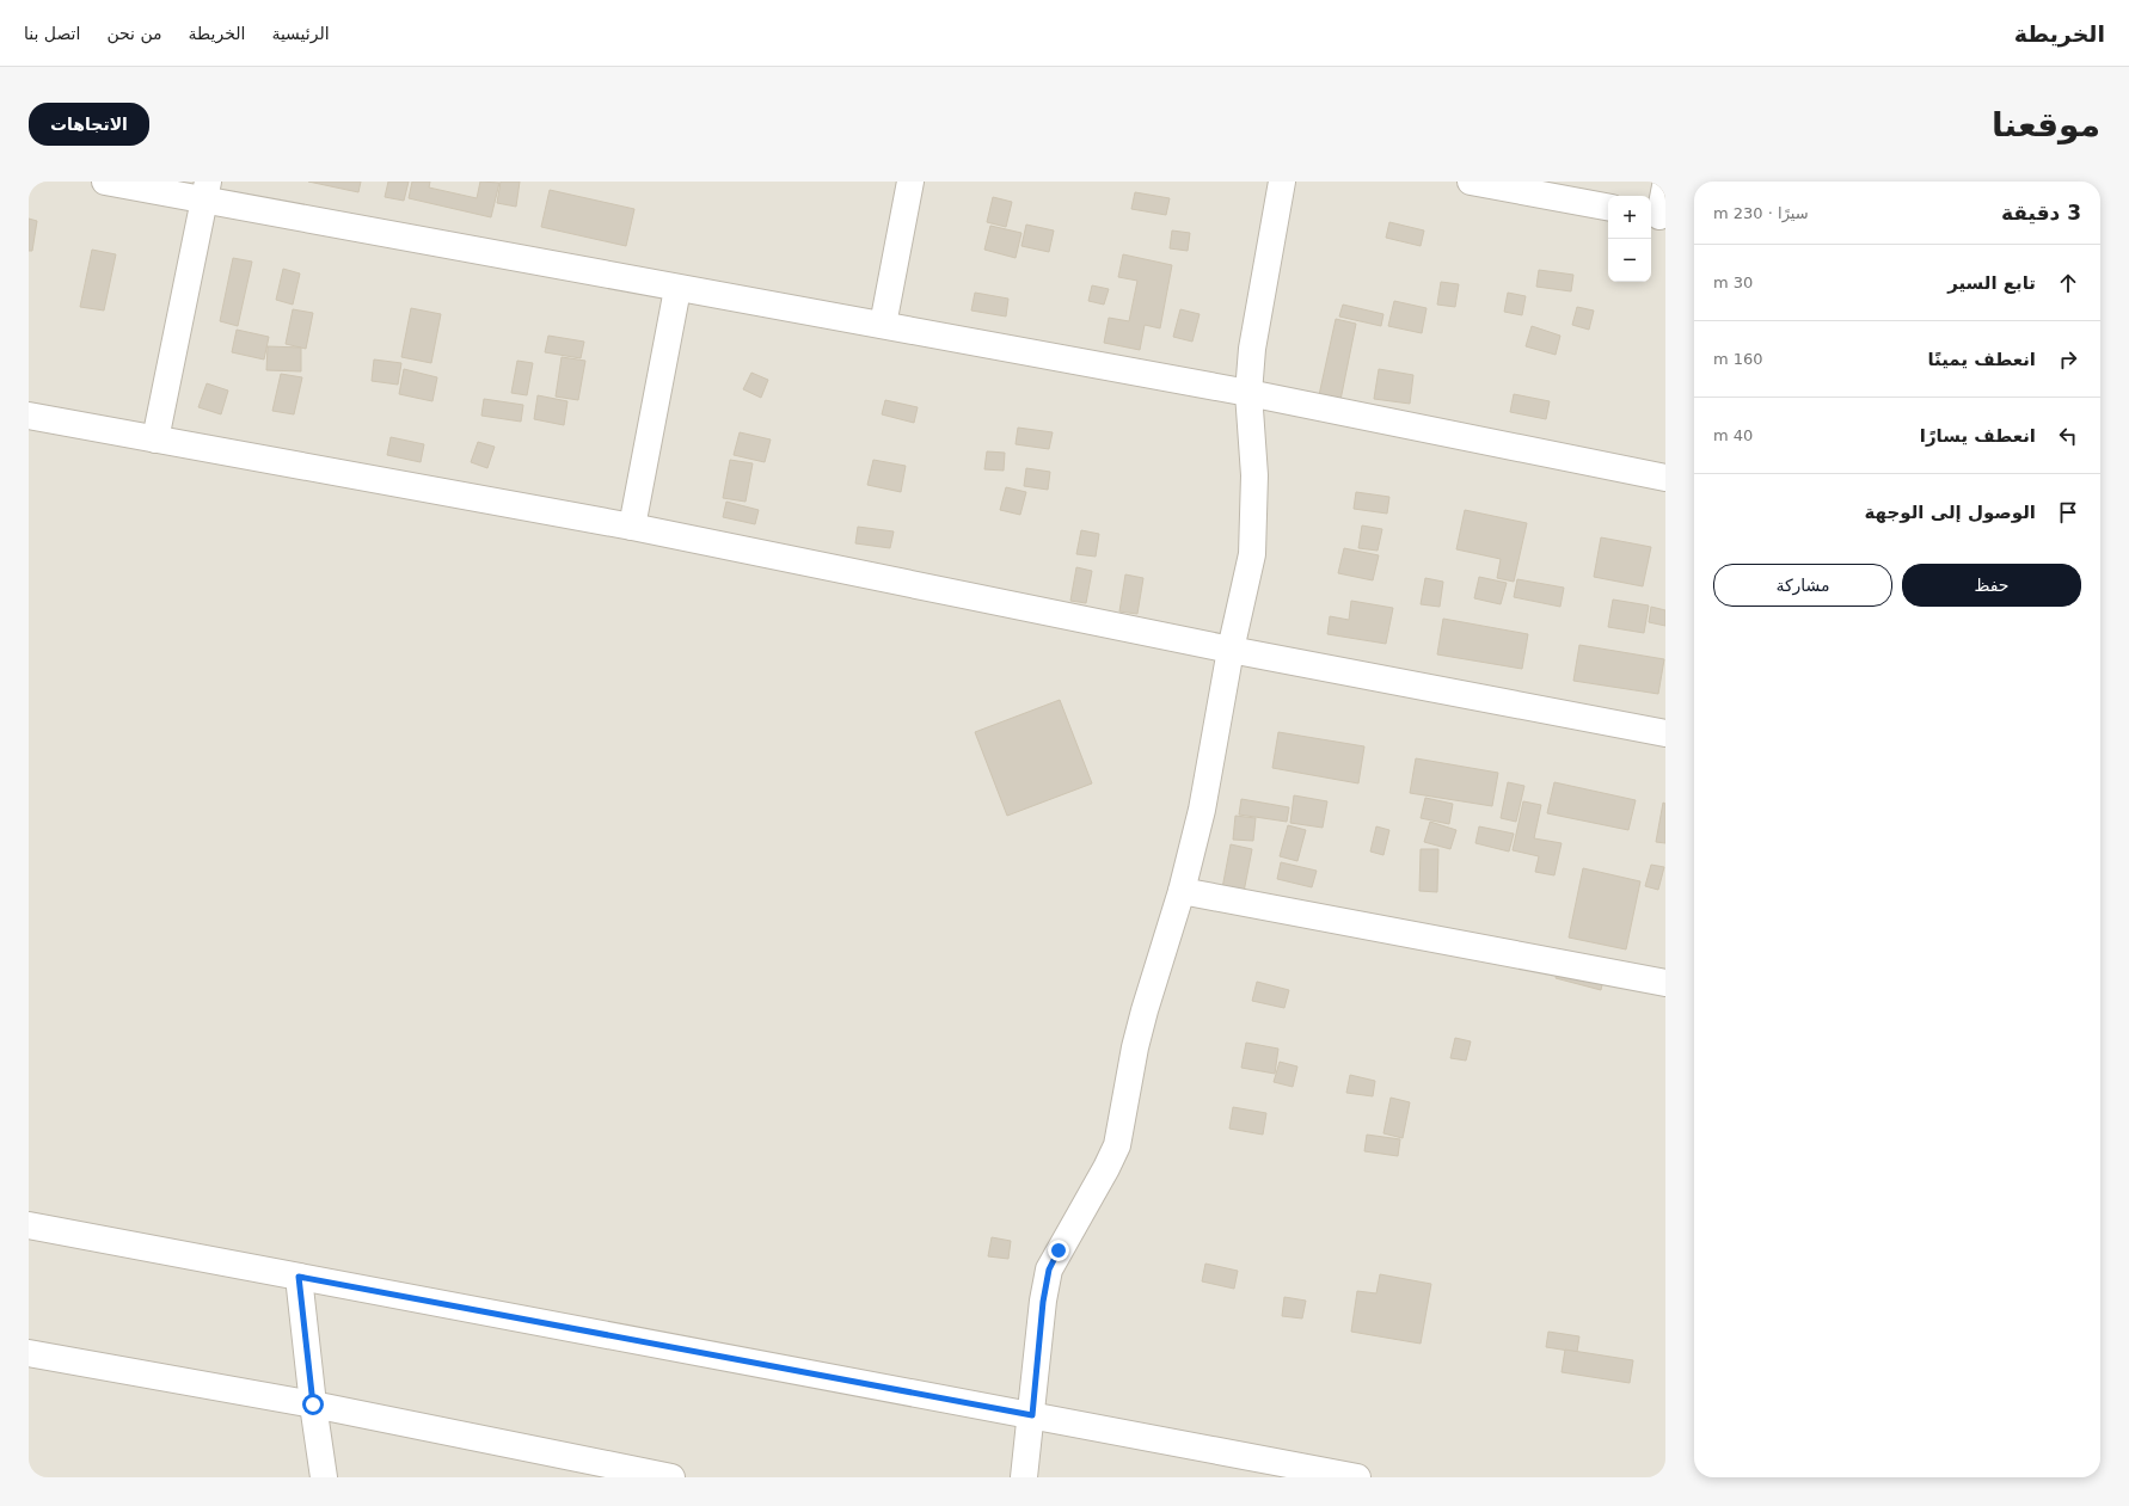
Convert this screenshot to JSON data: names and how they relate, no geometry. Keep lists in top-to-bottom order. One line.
{"page":{"header":"الخريطة","nav":["الرئيسية","الخريطة","من نحن","اتصل بنا"],"buttons":["الاتجاهات",["حفظ","مشاركة"]],"title":"موقعنا","heading":["3 دقيقة","سيرًا · 230 m"],"map_buttons":["+","−"],"list":[["تابع السير","30 m"],["انعطف يمينًا","160 m"],["انعطف يسارًا","40 m"],"الوصول إلى الوجهة"]}}
